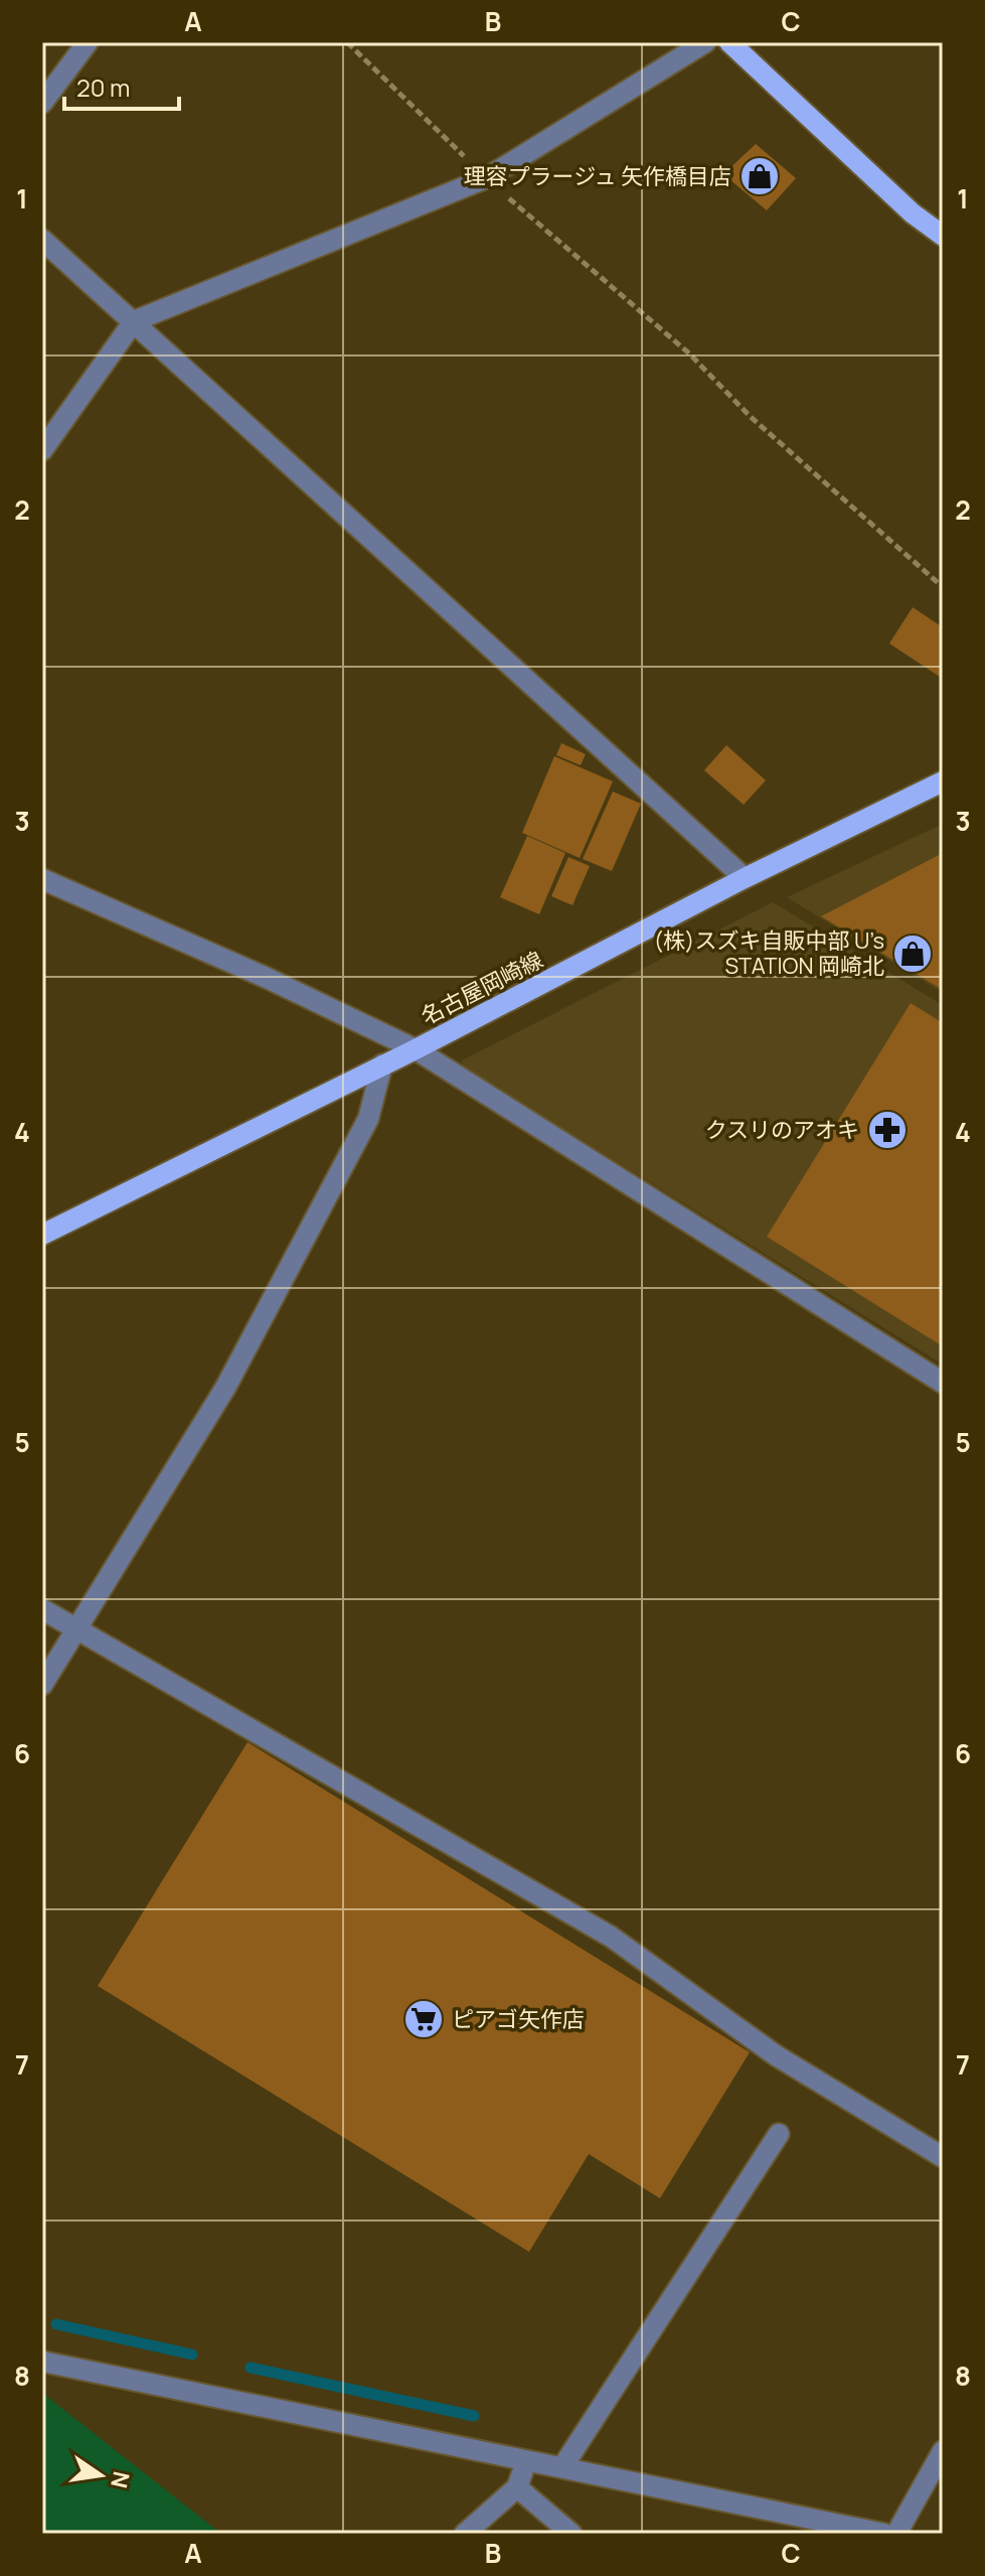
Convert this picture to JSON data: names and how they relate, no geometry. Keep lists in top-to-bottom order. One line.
{"streets":{"main road":["名古屋岡崎線"]},"places":{"shop":["理容プラージュ 矢作橋目店","(株)スズキ自販中部 U’s STATION 岡崎北"],"pharmacy":["クスリのアオキ"],"supermarket":["ピアゴ矢作店"]},"scale_bar":"20 m","north":"right","grid":{"columns":["A","B","C"],"rows":["1","2","3","4","5","6","7","8"]}}
